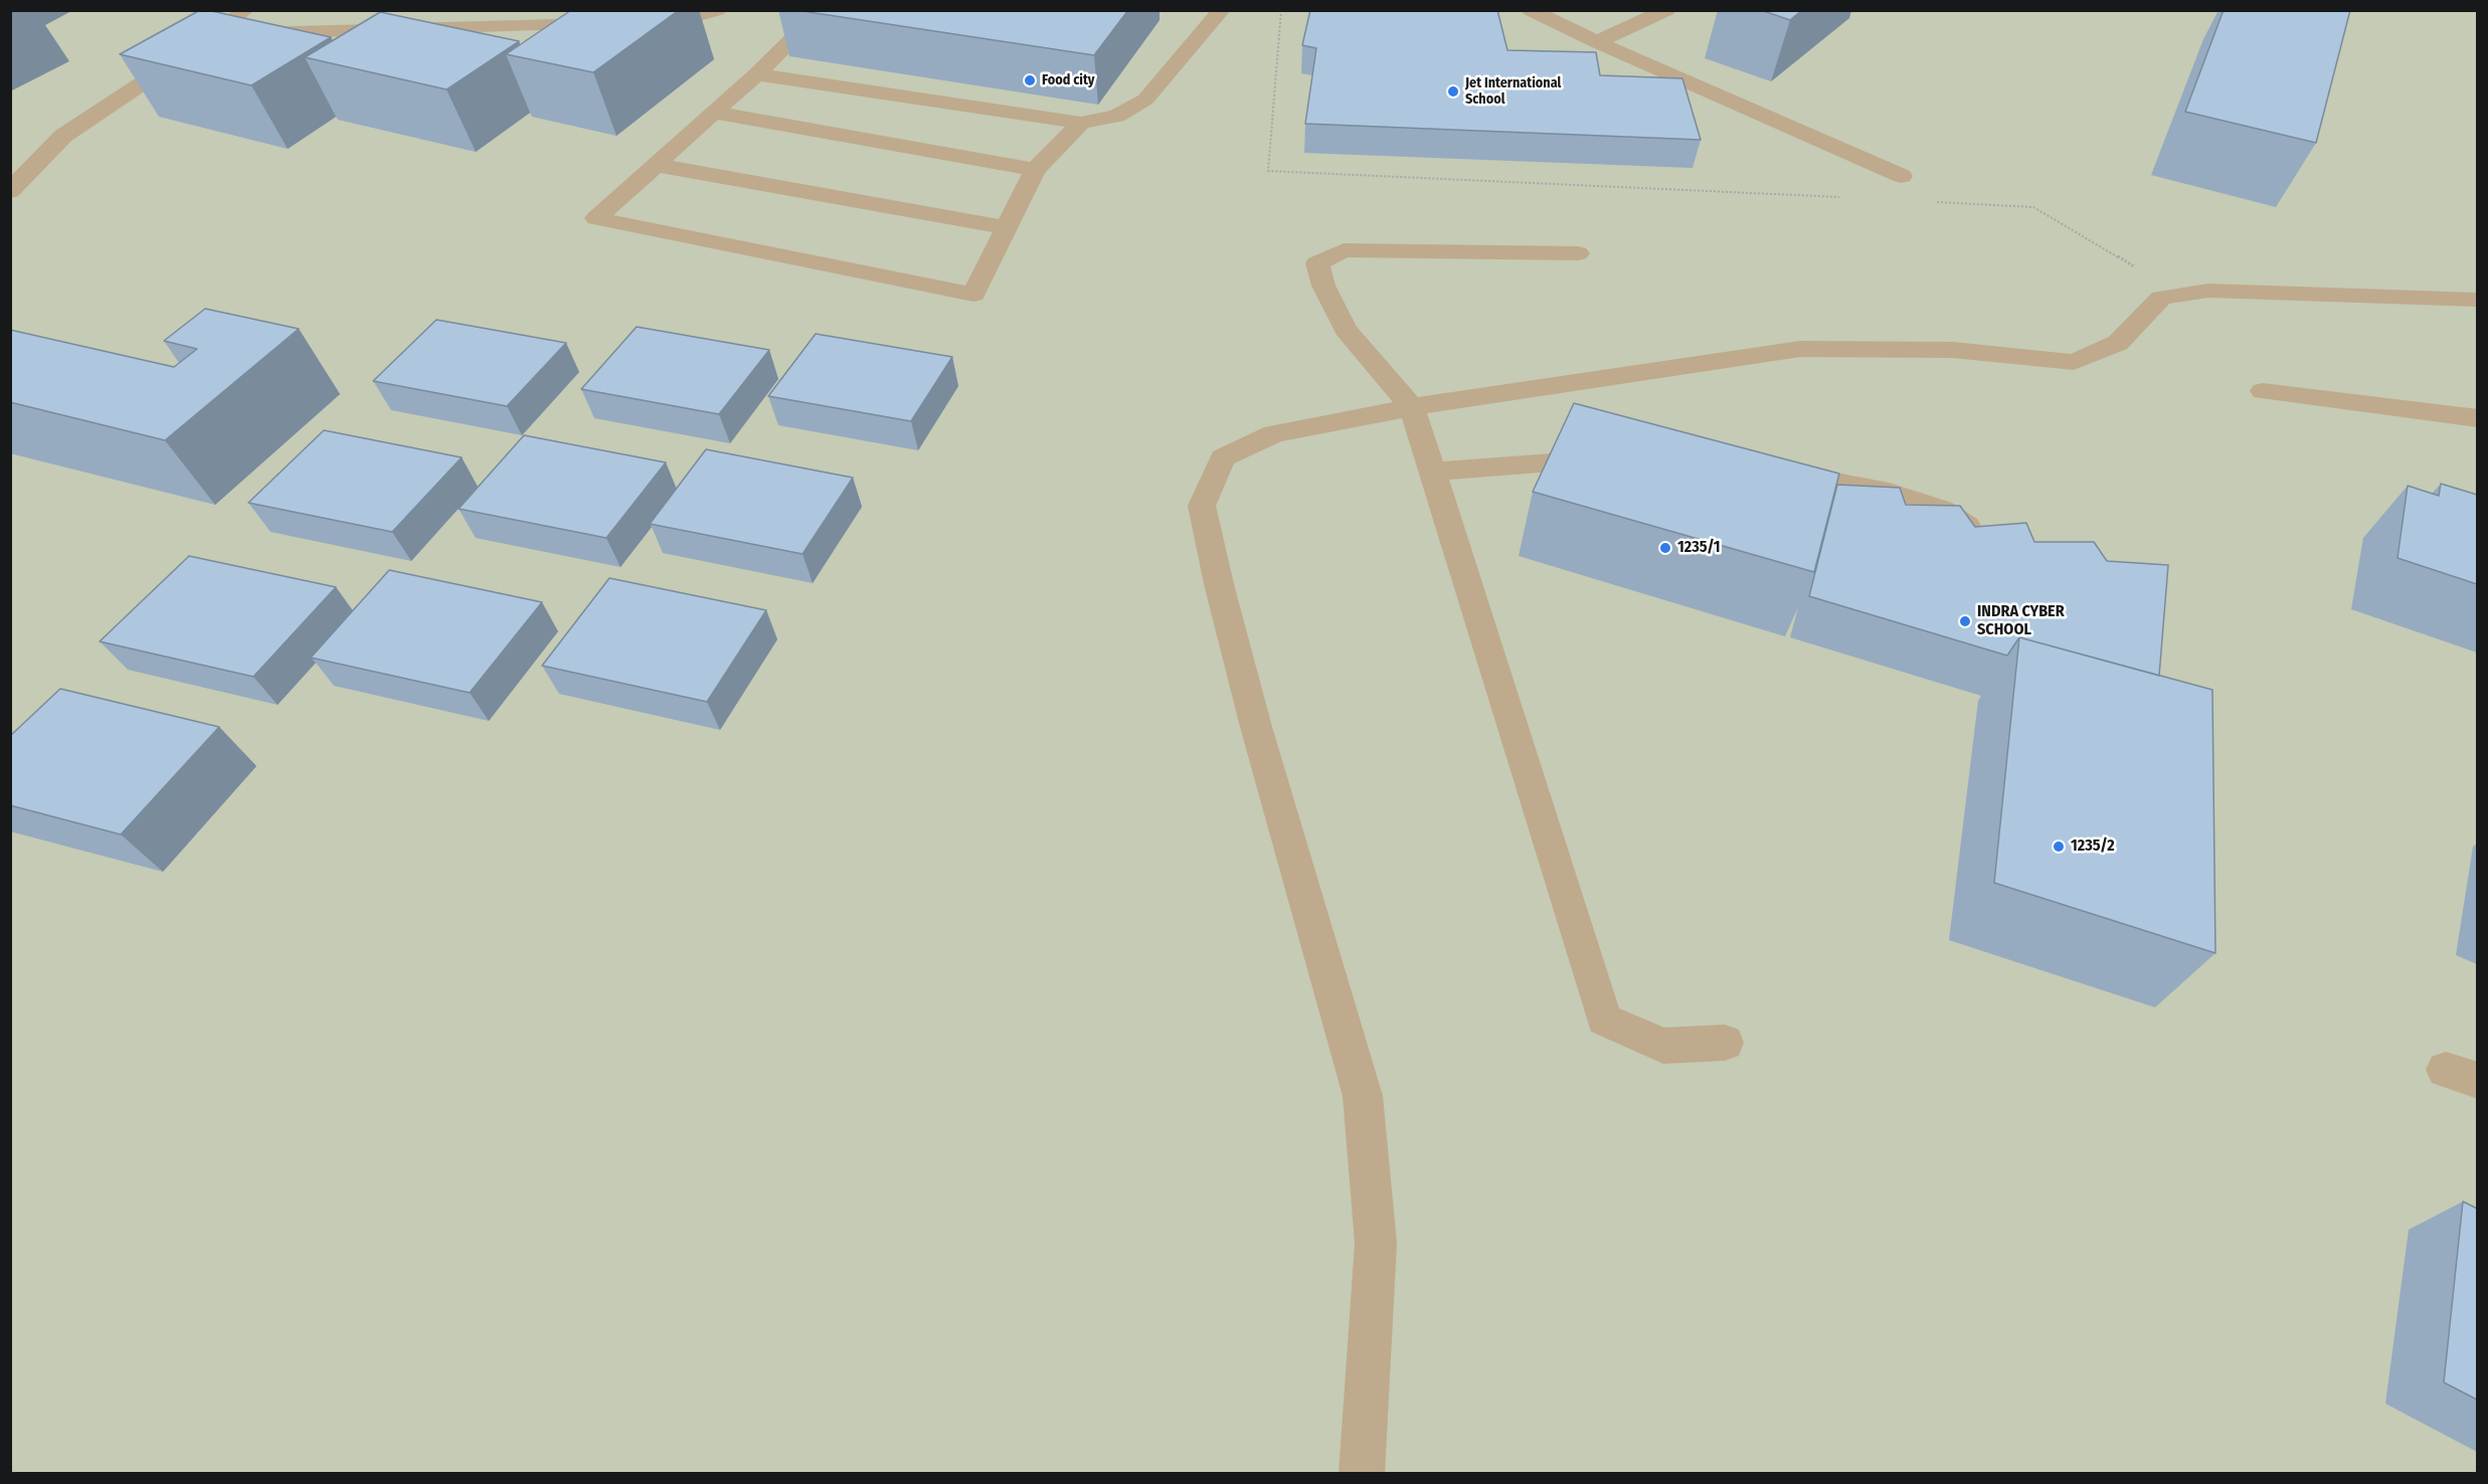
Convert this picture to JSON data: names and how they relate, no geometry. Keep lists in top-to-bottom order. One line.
{"places":["Food city","Jet International School","1235/1","INDRA CYBER SCHOOL","1235/2"]}
